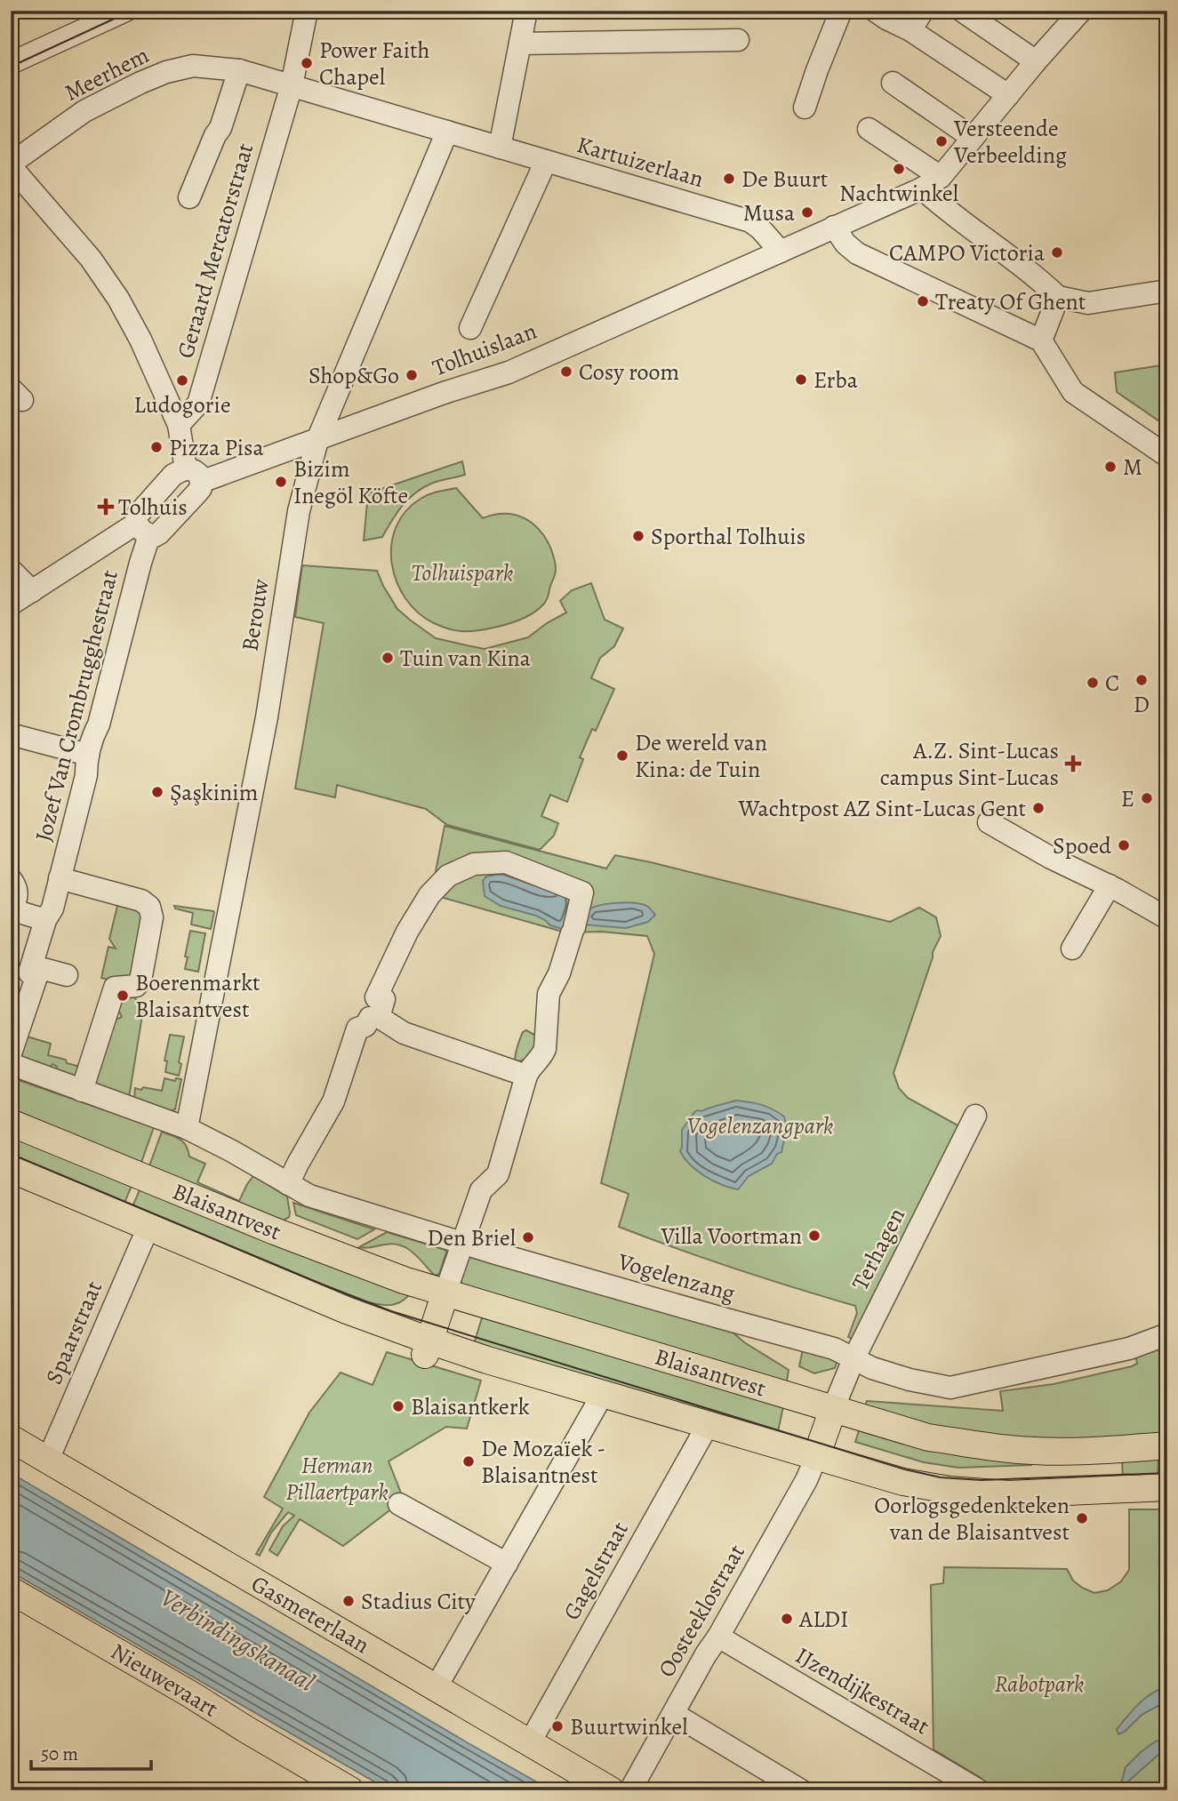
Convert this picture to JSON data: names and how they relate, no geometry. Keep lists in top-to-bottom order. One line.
{"streets":{"main road":["Blaisantvest","Gasmeterlaan","Nieuwevaart"],"street":["Meerhem","Kartuizerlaan","Geraard Mercatorstraat","Tolhuislaan","Berouw","Jozef Van Crombrugghestraat","Terhagen","Vogelenzang","Spaarstraat","Gagelstraat","Oosteeklostraat","IJzendijkestraat"]},"crossings":[["Meerhem","Kartuizerlaan"],["Meerhem","Geraard Mercatorstraat"],["Kartuizerlaan","Geraard Mercatorstraat"],["Kartuizerlaan","Tolhuislaan"],["Kartuizerlaan","Berouw"],["Tolhuislaan","Berouw"],["Tolhuislaan","Jozef Van Crombrugghestraat"],["Berouw","Vogelenzang"],["Blaisantvest","Terhagen"],["Blaisantvest","Spaarstraat"],["Blaisantvest","Gagelstraat"],["Blaisantvest","Oosteeklostraat"],["Terhagen","Vogelenzang"],["Spaarstraat","Gasmeterlaan"],["Gagelstraat","Gasmeterlaan"],["Oosteeklostraat","IJzendijkestraat"]],"water":["Verbindingskanaal"],"parks":["Tolhuispark","Vogelenzangpark","Herman Pillaertpark","Rabotpark"],"places":{"other":["Power Faith Chapel","Versteende Verbeelding","Nachtwinkel","De Buurt","Musa","CAMPO Victoria","Treaty Of Ghent","Cosy room","Shop&Go","Erba","Ludogorie","Pizza Pisa","M","Bizim Inegöl Köfte","Sporthal Tolhuis","Tuin van Kina","D","C","De wereld van Kina: de Tuin","Şaşkinim","E","Wachtpost AZ Sint-Lucas Gent","Spoed","Boerenmarkt Blaisantvest","Villa Voortman","Den Briel","Blaisantkerk","De Mozaïek - Blaisantnest","Oorlogsgedenkteken van de Blaisantvest","Stadius City","ALDI","Buurtwinkel"],"health":["Tolhuis","A.Z. Sint-Lucas campus Sint-Lucas"]},"scale_bar":"50 m"}
